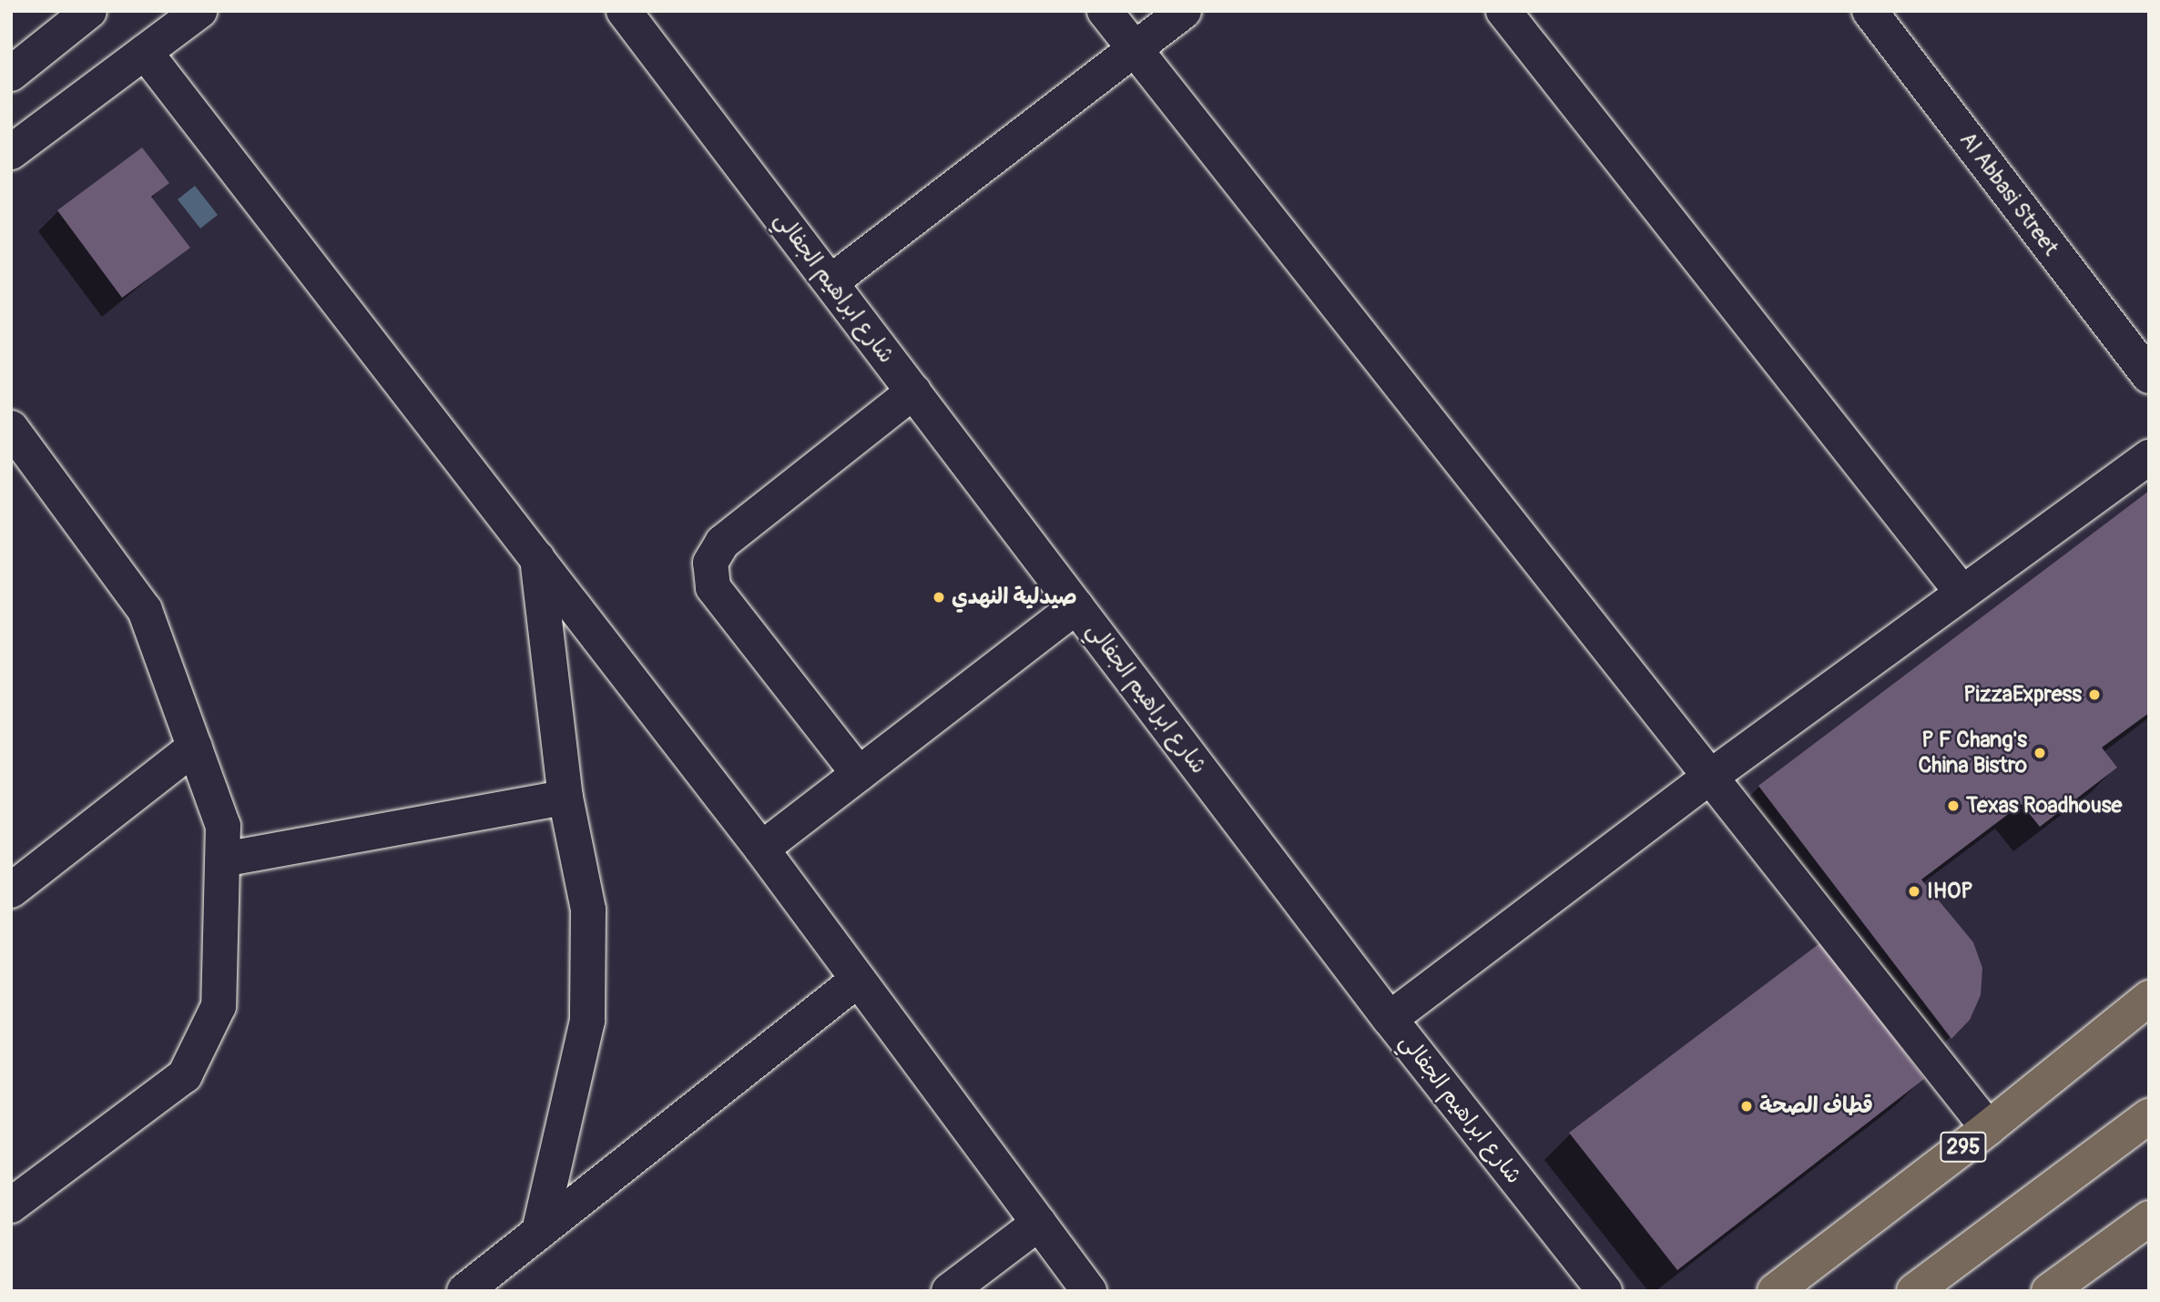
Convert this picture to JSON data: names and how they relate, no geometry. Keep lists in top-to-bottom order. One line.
{"streets":{"main road":["295"],"street":["Al Abbasi Street","شارع ابراهيم الجفالي"]},"places":["صيدلية النهدي","PizzaExpress","P F Chang's China Bistro","Texas Roadhouse","IHOP","قطاف الصحة"]}
